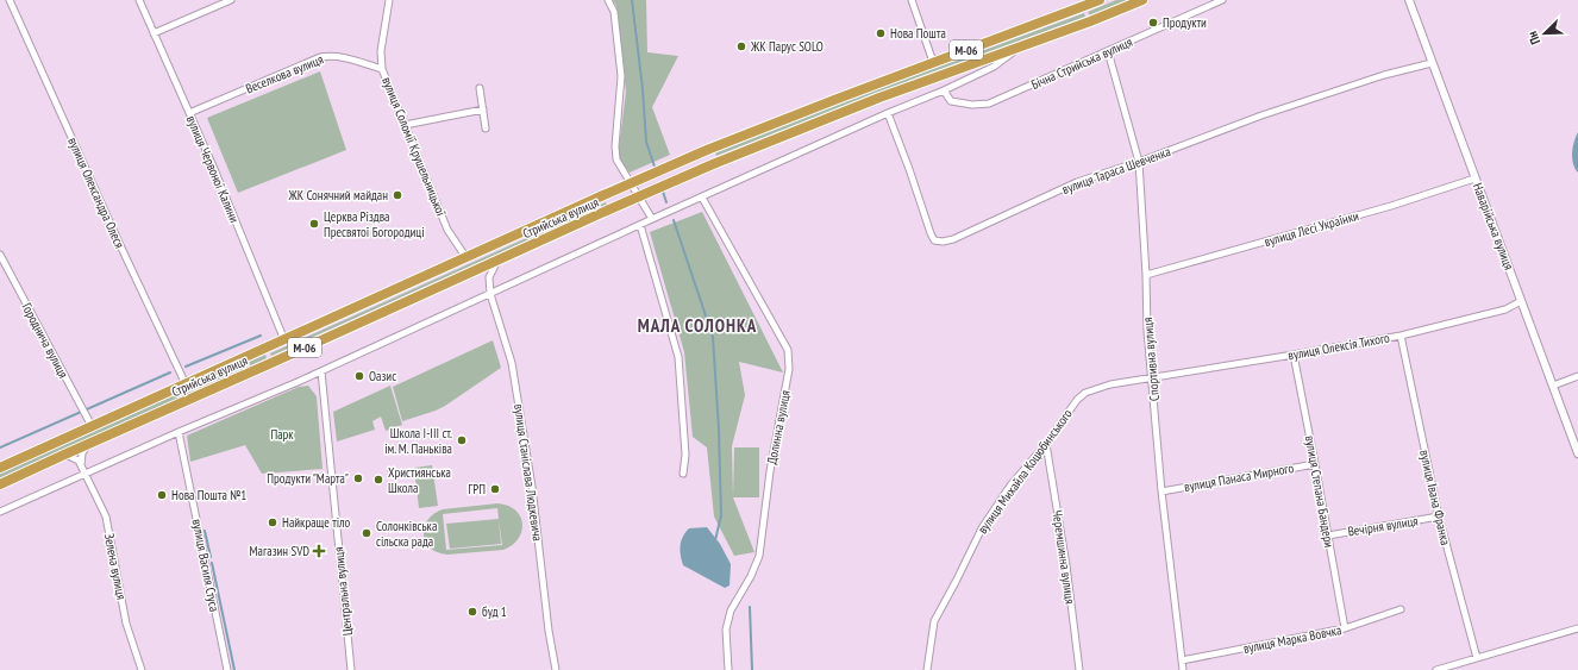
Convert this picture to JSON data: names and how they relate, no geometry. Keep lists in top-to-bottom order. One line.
{"streets":{"highway":["М-06","Стрийська вулиця"],"street":["Бічна Стрийська вулиця","Веселкова вулиця","вулиця Соломії Крушельницької","вулиця Червоної Калини","вулиця Тараса Шевченка","вулиця Олександра Олеся","Наварійська вулиця","вулиця Лесі Українки","Городнича вулиця","вулиця Олексія Тихого","Спортивна вулиця","Долинна вулиця","вулиця Михайла Коцюбинського","вулиця Станіслава Людкевича","вулиця Панаса Мирного","вулиця Степана Бандери","вулиця Івана Франка","Вечірня вулиця","Черемшинна вулиця","вулиця Василя Стуса","Зелена вулиця","Центральна вулиця","вулиця Марка Вовчка"]},"crossings":[["Бічна Стрийська вулиця","Спортивна вулиця"],["Веселкова вулиця","вулиця Соломії Крушельницької"],["Веселкова вулиця","вулиця Червоної Калини"],["вулиця Соломії Крушельницької","Стрийська вулиця"],["вулиця Червоної Калини","Стрийська вулиця"],["вулиця Тараса Шевченка","Наварійська вулиця"],["вулиця Тараса Шевченка","Спортивна вулиця"],["вулиця Олександра Олеся","Стрийська вулиця"],["Стрийська вулиця","Городнича вулиця"],["Стрийська вулиця","вулиця Станіслава Людкевича"],["Стрийська вулиця","Зелена вулиця"],["Наварійська вулиця","вулиця Лесі Українки"],["Наварійська вулиця","вулиця Олексія Тихого"],["вулиця Лесі Українки","Спортивна вулиця"],["вулиця Олексія Тихого","Спортивна вулиця"],["вулиця Олексія Тихого","вулиця Михайла Коцюбинського"],["вулиця Олексія Тихого","вулиця Степана Бандери"],["вулиця Олексія Тихого","вулиця Івана Франка"],["Спортивна вулиця","вулиця Михайла Коцюбинського"],["Спортивна вулиця","вулиця Панаса Мирного"],["Спортивна вулиця","вулиця Марка Вовчка"],["вулиця Михайла Коцюбинського","Черемшинна вулиця"],["вулиця Панаса Мирного","вулиця Степана Бандери"],["вулиця Степана Бандери","Вечірня вулиця"],["вулиця Степана Бандери","вулиця Марка Вовчка"],["вулиця Івана Франка","Вечірня вулиця"]],"districts":["МАЛА СОЛОНКА"],"parks":["Парк"],"places":{"other":["Продукти","Нова Пошта","ЖК Парус SOLO","ЖК Сонячний майдан","Церква Різдва Пресвятої Богородиці","Оазис","Школа І-ІІІ ст. ім. М. Паньківа","Продукти \"Марта\"","Християнська Школа","ГРП","Нова Пошта №1","Найкраще тіло","Солонківська сільска рада","буд 1"],"health":["Магазин SVD"]},"north":"bottom left"}
